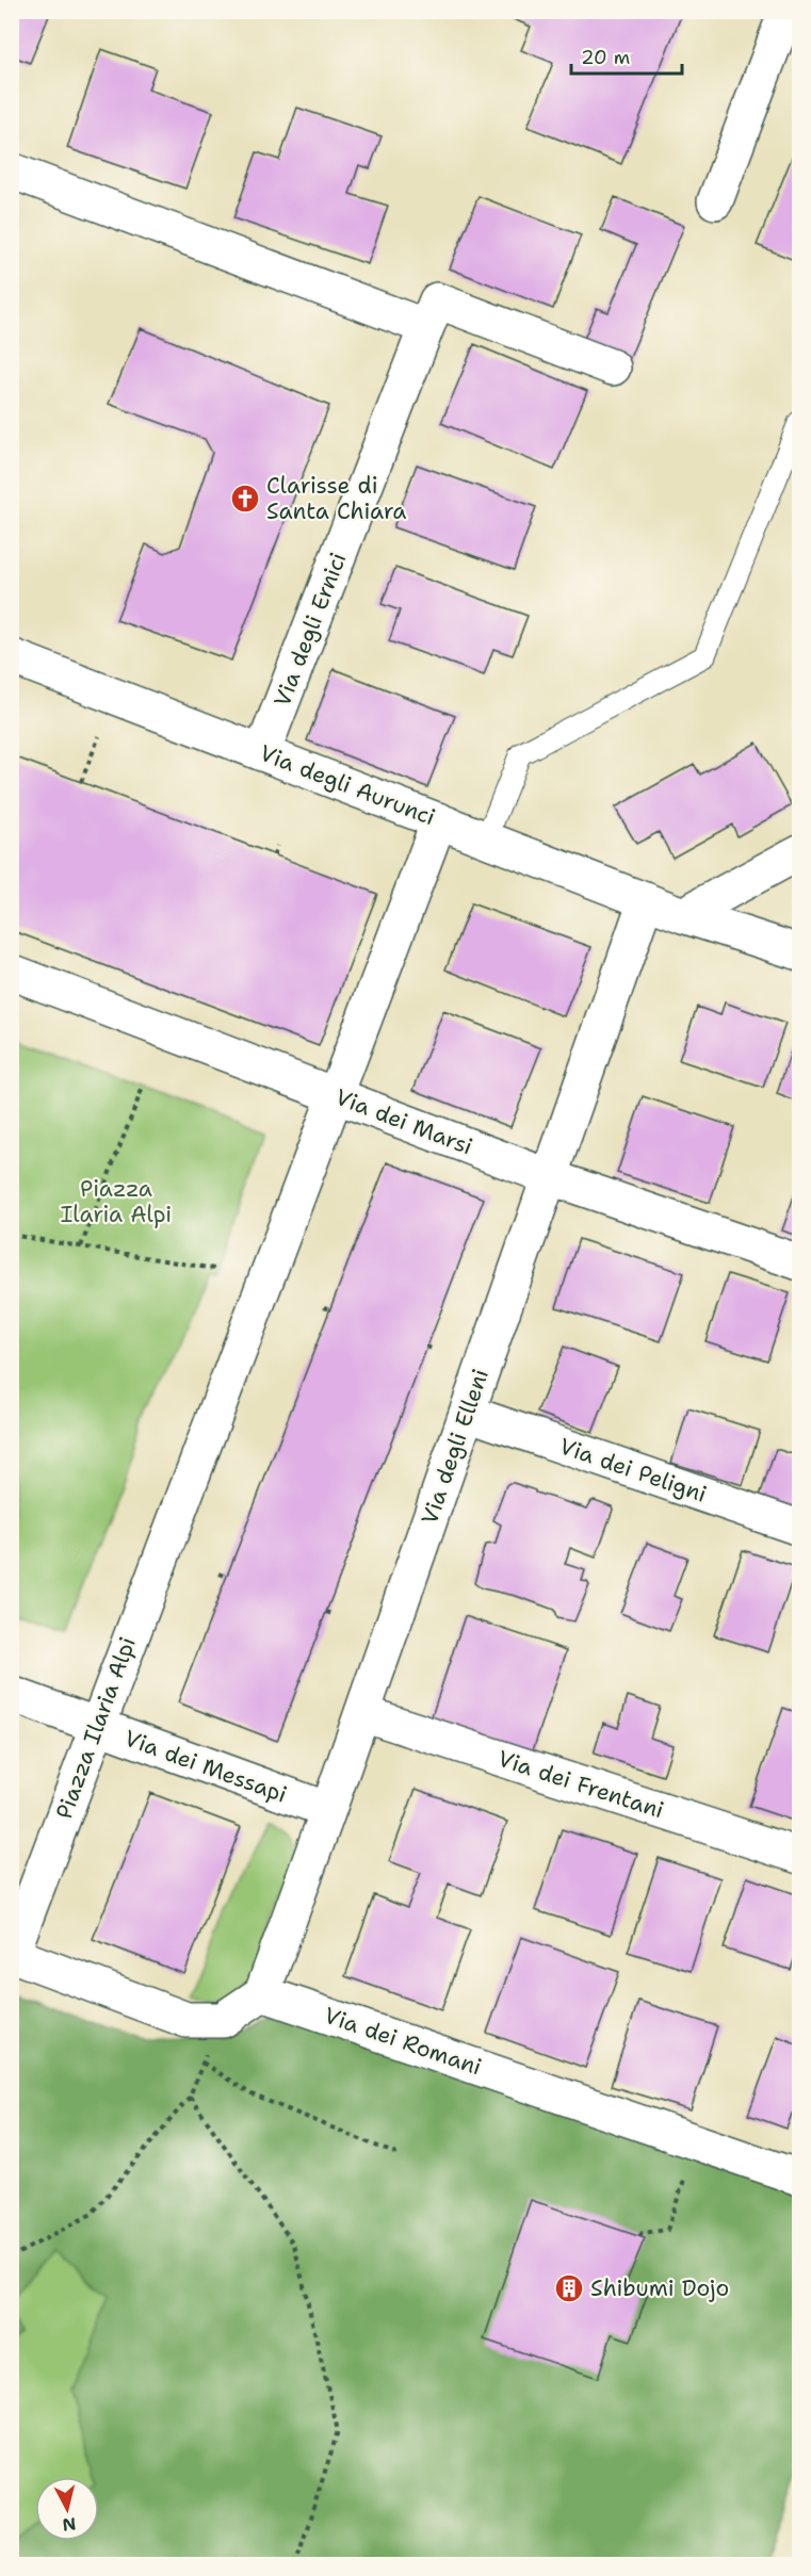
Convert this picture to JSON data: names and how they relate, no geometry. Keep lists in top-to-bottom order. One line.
{"streets":{"street":["Via degli Ernici","Via degli Aurunci","Via dei Marsi","Via degli Elleni","Via dei Peligni","Piazza Ilaria Alpi","Via dei Messapi","Via dei Frentani","Via dei Romani"]},"crossings":[["Via degli Ernici","Via degli Aurunci"],["Via degli Aurunci","Via degli Elleni"],["Via degli Aurunci","Piazza Ilaria Alpi"],["Via dei Marsi","Via degli Elleni"],["Via dei Marsi","Piazza Ilaria Alpi"],["Via degli Elleni","Via dei Peligni"],["Via degli Elleni","Via dei Messapi"],["Via degli Elleni","Via dei Frentani"],["Via degli Elleni","Via dei Romani"],["Piazza Ilaria Alpi","Via dei Messapi"]],"parks":["Piazza Ilaria Alpi"],"places":{"church":["Clarisse di Santa Chiara"],"building":["Shibumi Dojo"]},"scale_bar":"20 m","north":"bottom"}
